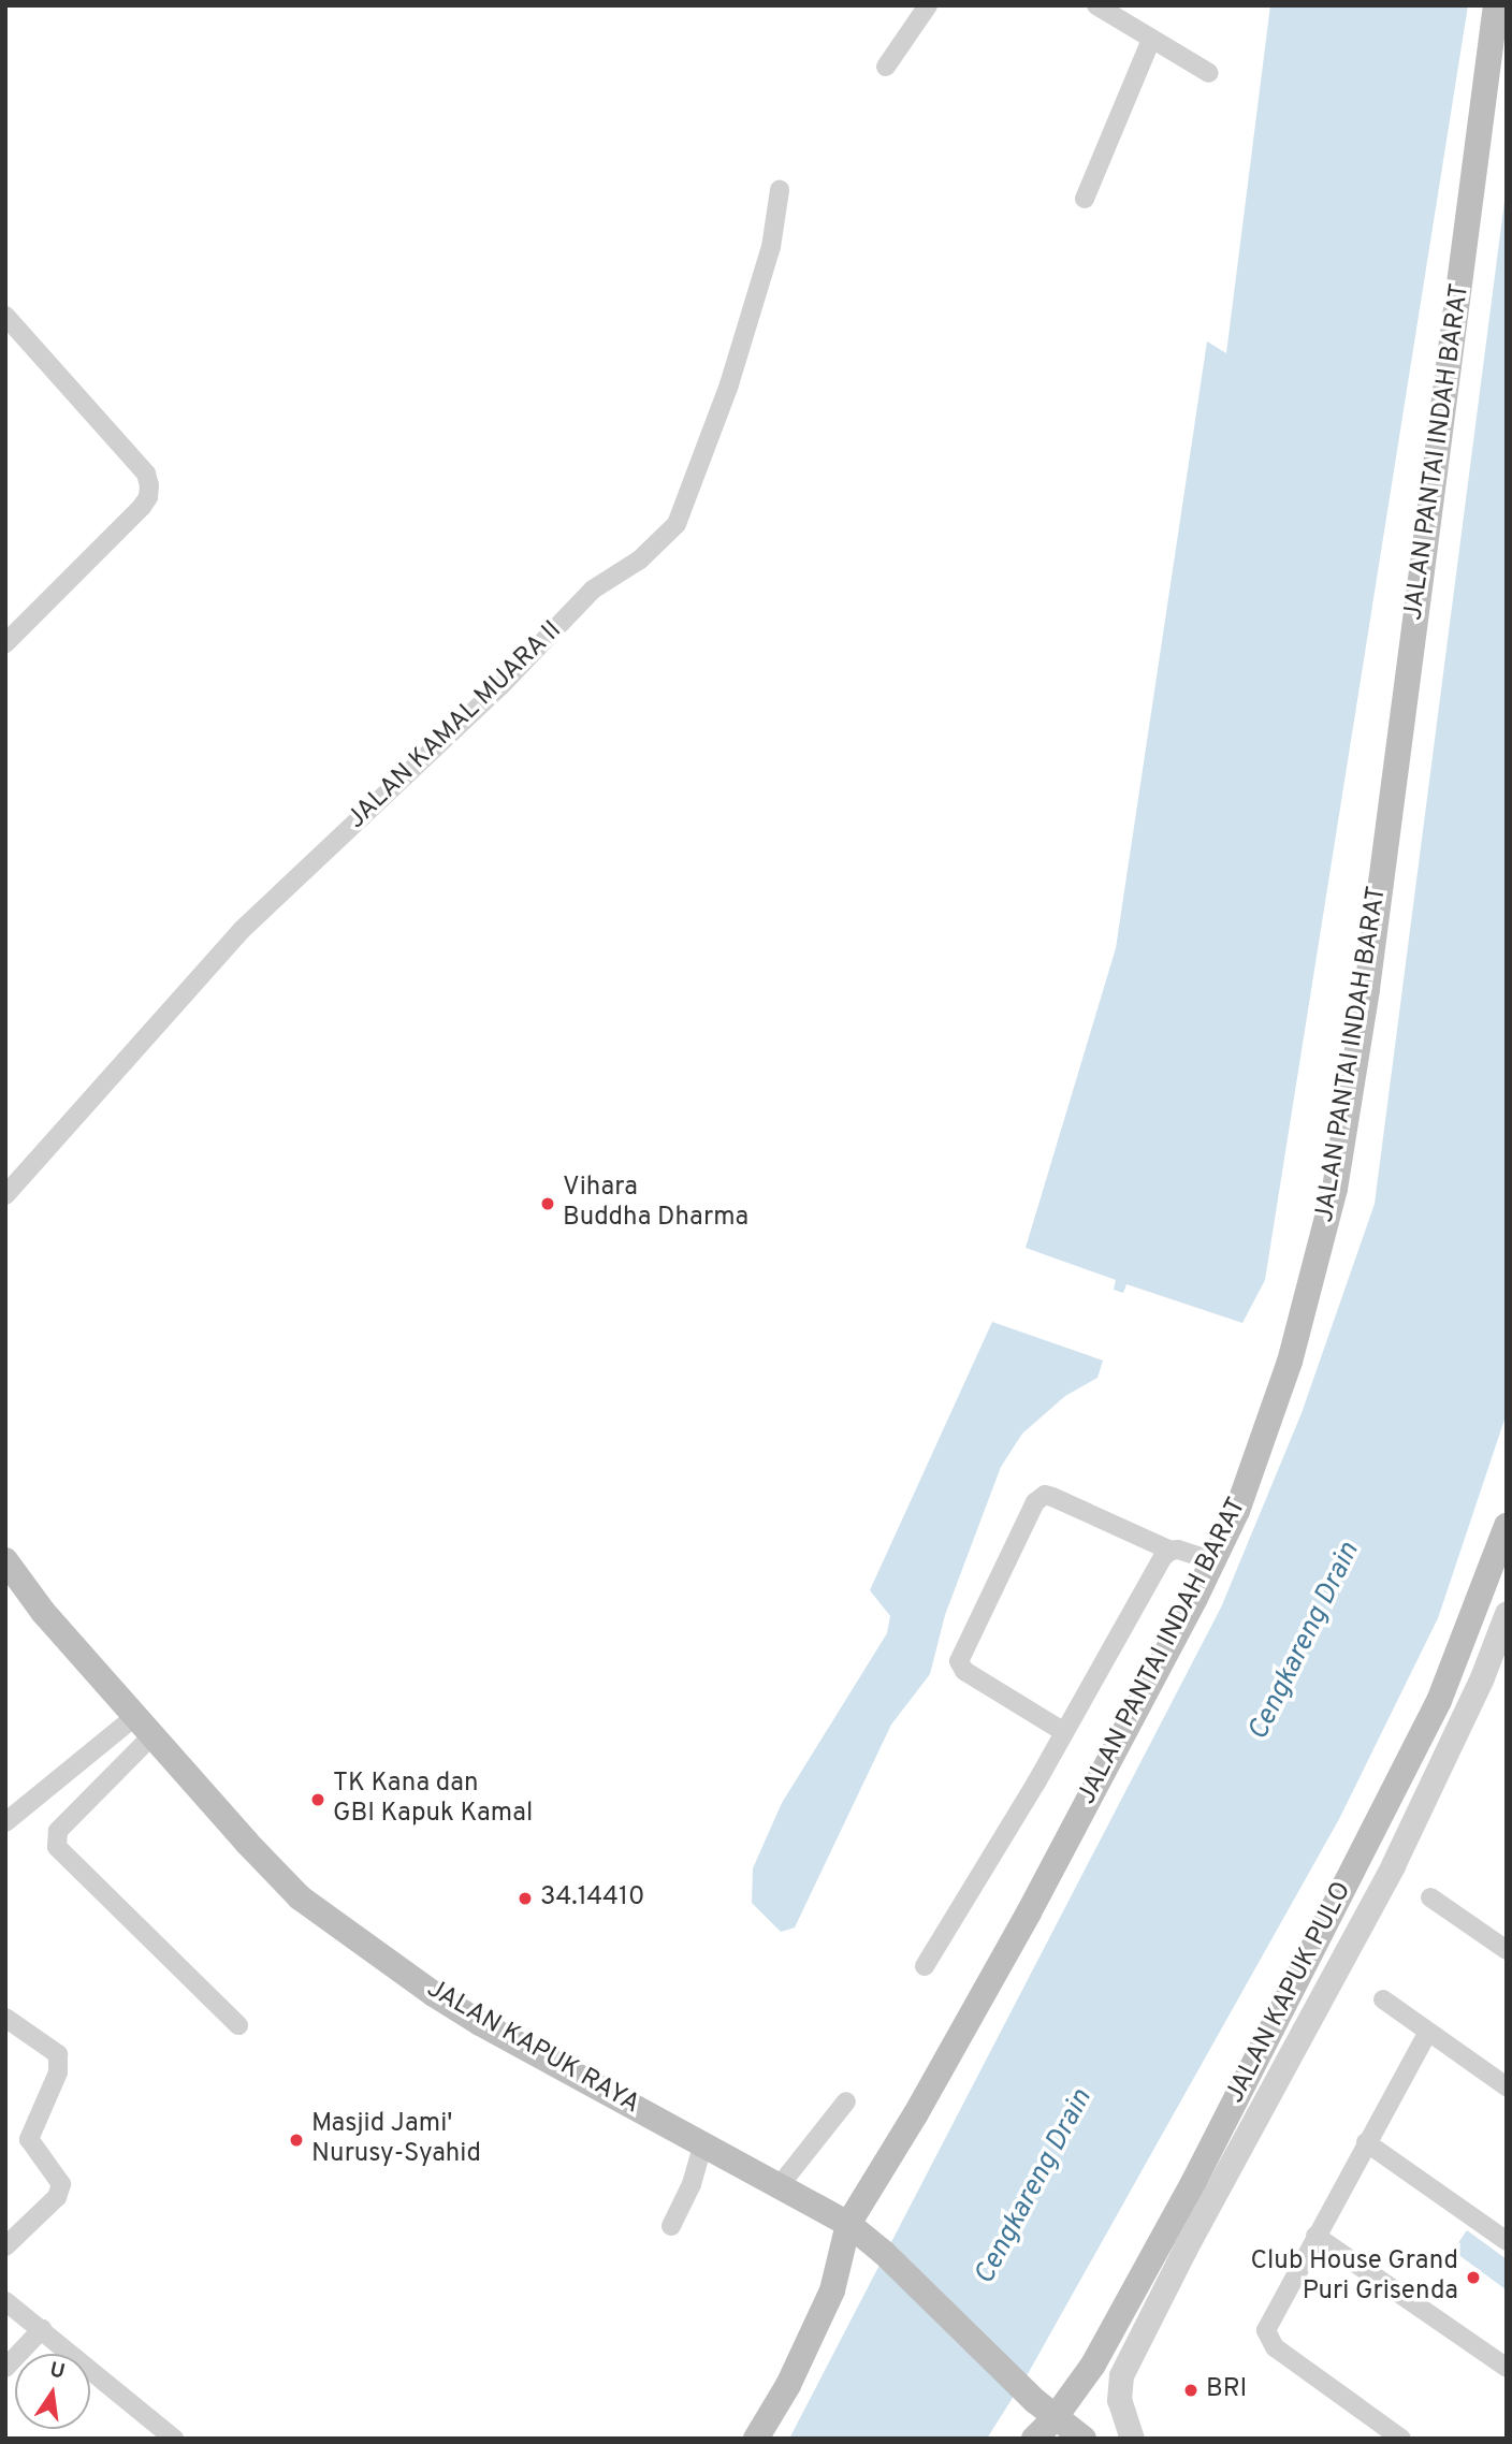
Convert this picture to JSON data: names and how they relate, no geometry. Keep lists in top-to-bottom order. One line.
{"streets":{"main road":["JALAN PANTAI INDAH BARAT","JALAN KAPUK PULO","JALAN KAPUK RAYA"],"street":["JALAN KAMAL MUARA II"]},"crossings":[["JALAN PANTAI INDAH BARAT","JALAN KAPUK RAYA"],["JALAN KAPUK PULO","JALAN KAPUK RAYA"]],"water":["Cengkareng Drain"],"places":["Vihara Buddha Dharma","TK Kana dan GBI Kapuk Kamal","34.14410","Masjid Jami' Nurusy-Syahid","Club House Grand Puri Grisenda","BRI"],"north":"top"}
